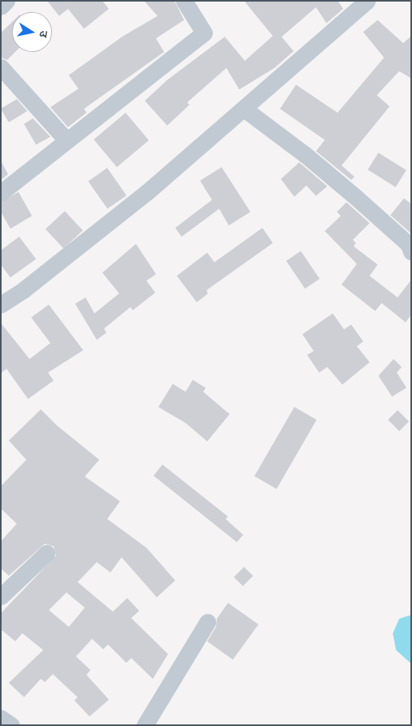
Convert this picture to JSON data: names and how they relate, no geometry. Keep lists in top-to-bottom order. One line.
{"north":"right"}
